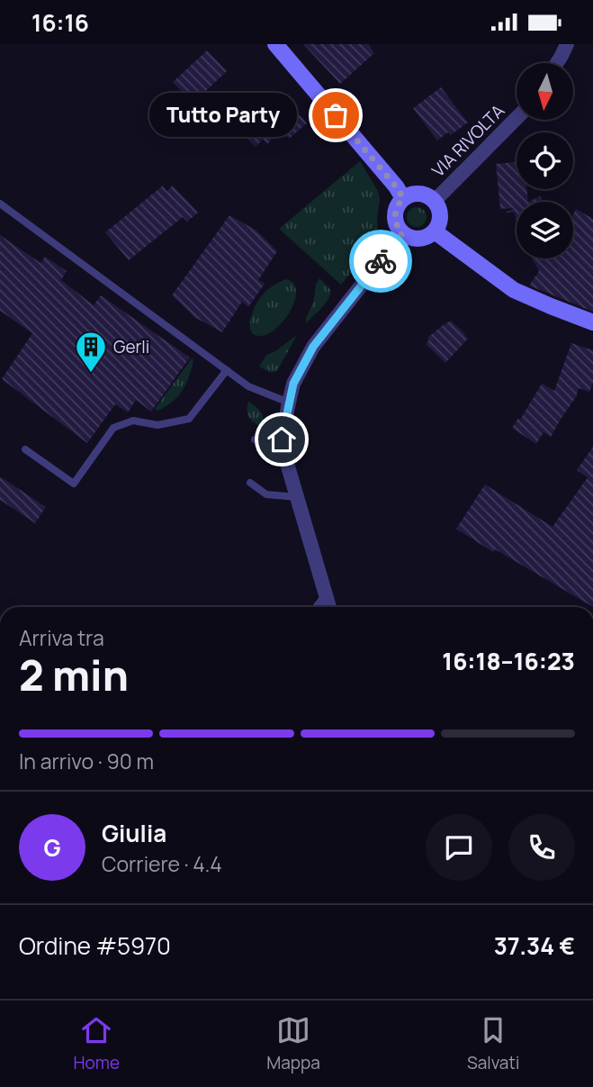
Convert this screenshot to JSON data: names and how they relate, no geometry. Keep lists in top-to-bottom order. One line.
{"streets":{"street":["VIA RIVOLTA"]},"places":{"other":["Tutto Party"],"building":["Gerli"]},"north":"bottom","page":{"status":"16:16","bubble":"Tutto Party","heading":["2 min","Arriva tra","16:18–16:23"],"panel":["Giulia","Corriere · 4.4","Ordine #5970","37.34 €"],"bar":"In arrivo · 90 m","round":"G","tabs":["Home","Mappa","Salvati"]}}
